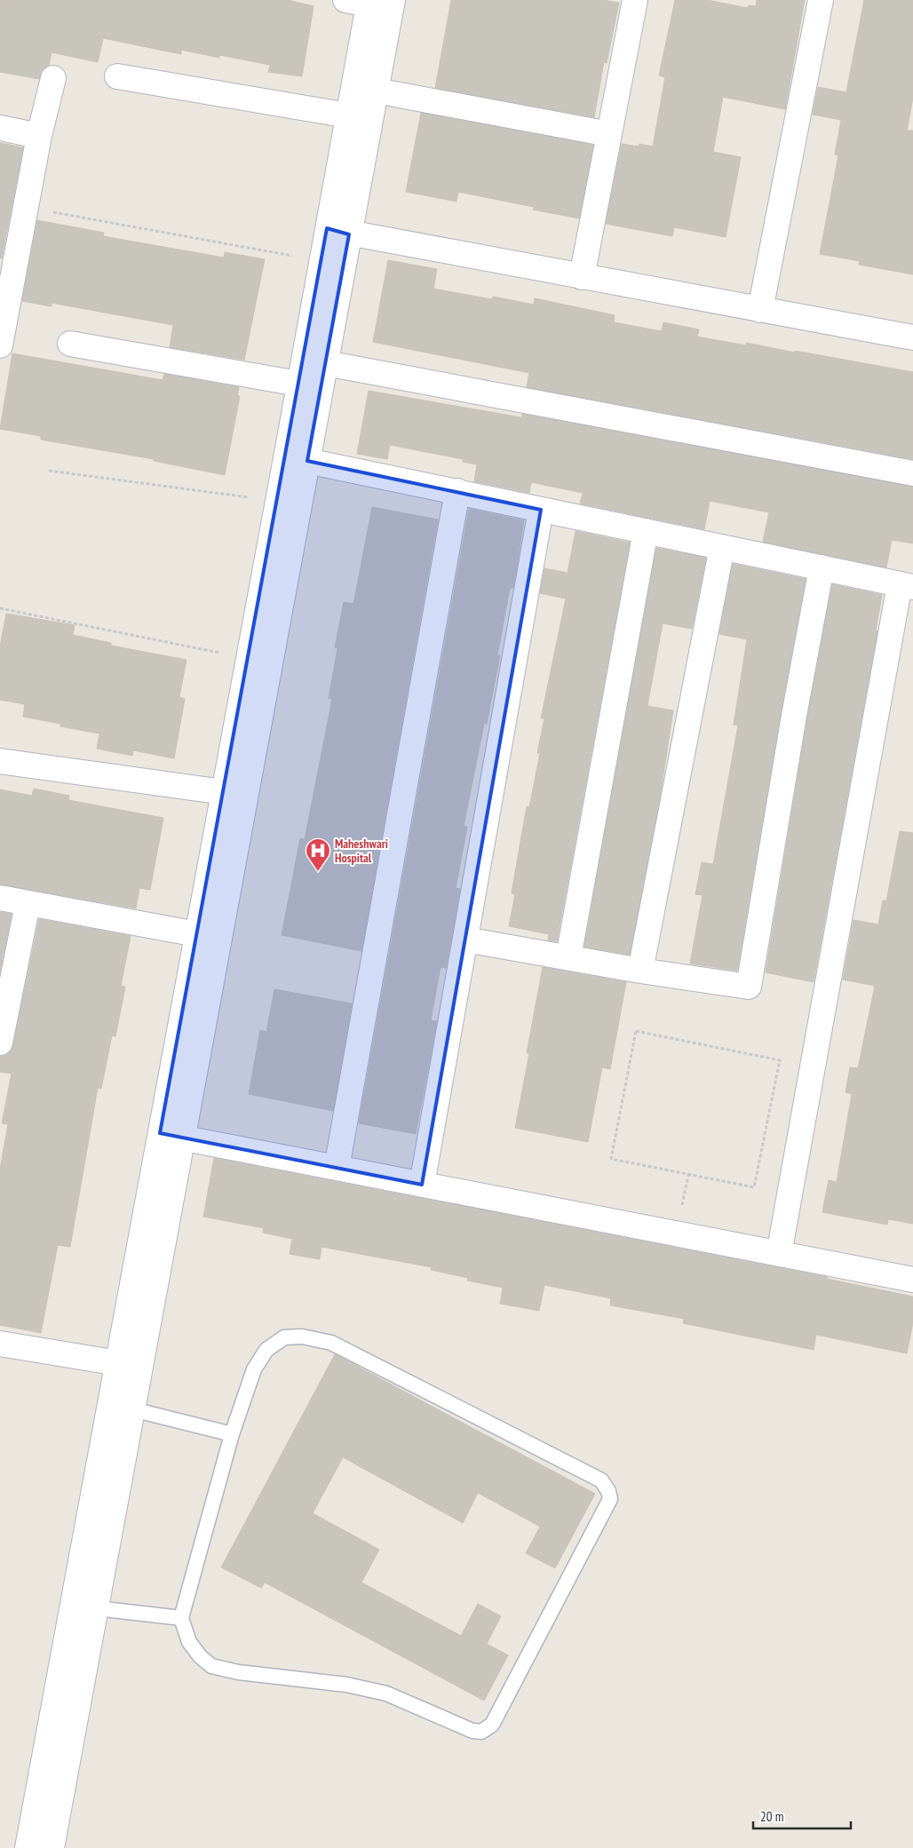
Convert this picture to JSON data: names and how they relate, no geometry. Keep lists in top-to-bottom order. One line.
{"places":{"hospital":["Maheshwari Hospital"]},"scale_bar":"20 m"}
